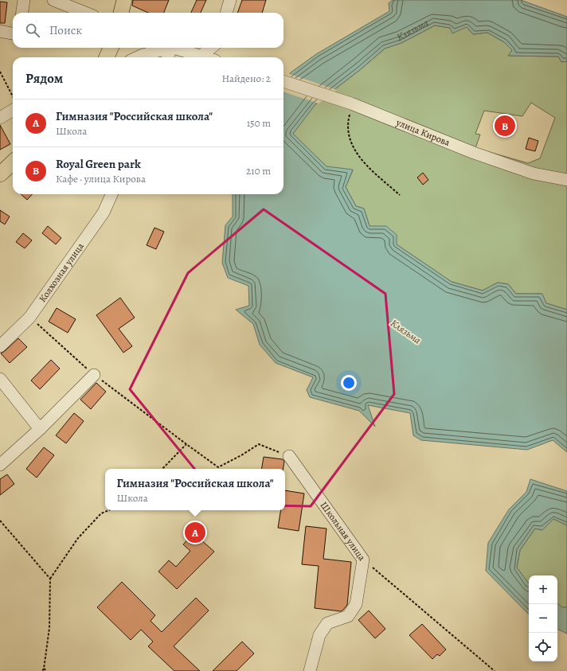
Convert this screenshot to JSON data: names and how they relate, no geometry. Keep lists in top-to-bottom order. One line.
{"streets":{"street":["улица Кирова","Колхозная улица","Школьная улица"]},"water":["Клязьма"],"page":{"search":"Поиск","heading":["Рядом","Найдено: 2"],"list":[{"mark":"A","name":"Гимназия \"Российская школа\"","note":"Школа","value":"150 m"},{"mark":"B","name":"Royal Green park","note":"Кафе · улица Кирова","value":"210 m"}],"pins":["B","A"],"popup":["Гимназия \"Российская школа\"","Школа"],"map_buttons":["+","−"]}}
